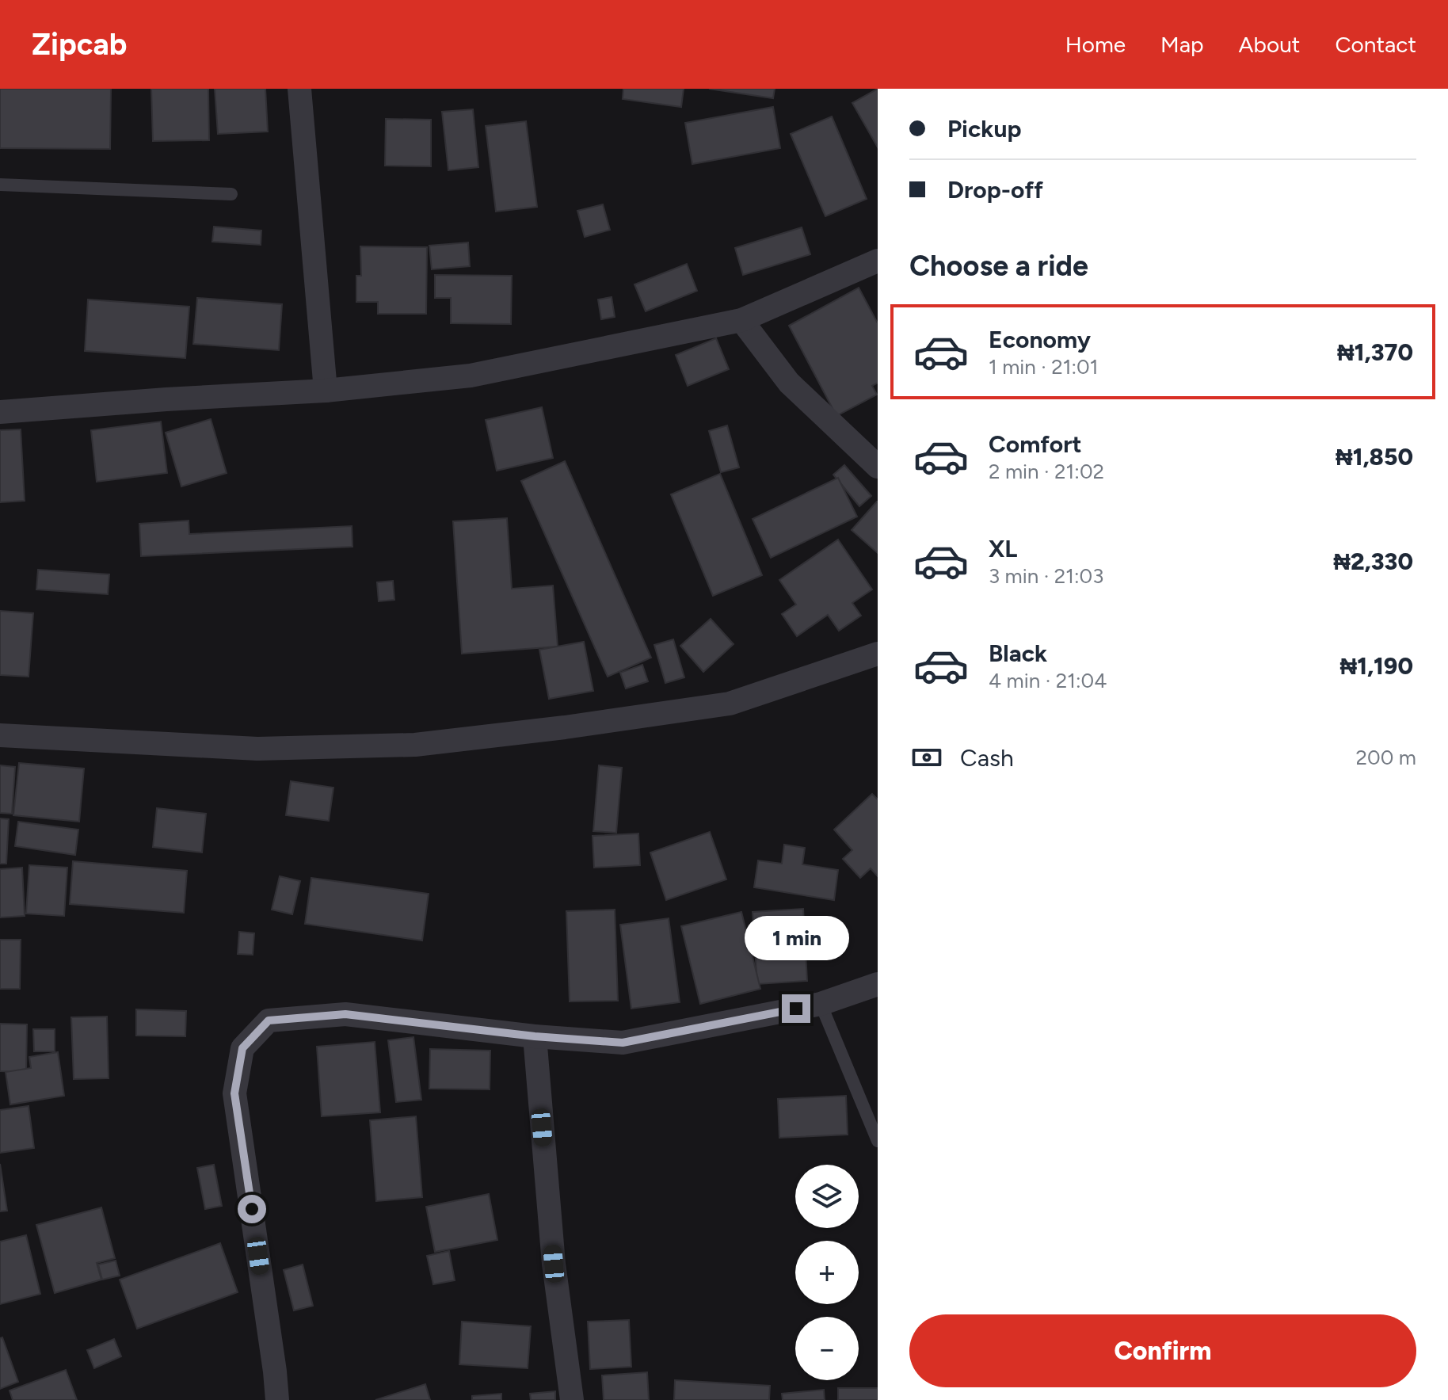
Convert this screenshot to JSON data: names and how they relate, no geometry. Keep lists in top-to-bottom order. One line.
{"page":{"header":"Zipcab","nav":["Home","Map","About","Contact"],"banner":["Pickup","Drop-off"],"heading":"Choose a ride","list":[{"name":"Economy","note":"1 min · 21:01","value":"₦1,370"},{"name":"Comfort","note":"2 min · 21:02","value":"₦1,850"},{"name":"XL","note":"3 min · 21:03","value":"₦2,330"},{"name":"Black","note":"4 min · 21:04","value":"₦1,190"}],"pay":["Cash","200 m"],"bubble":"1 min","map_buttons":["+","−"],"buttons":"Confirm"}}
